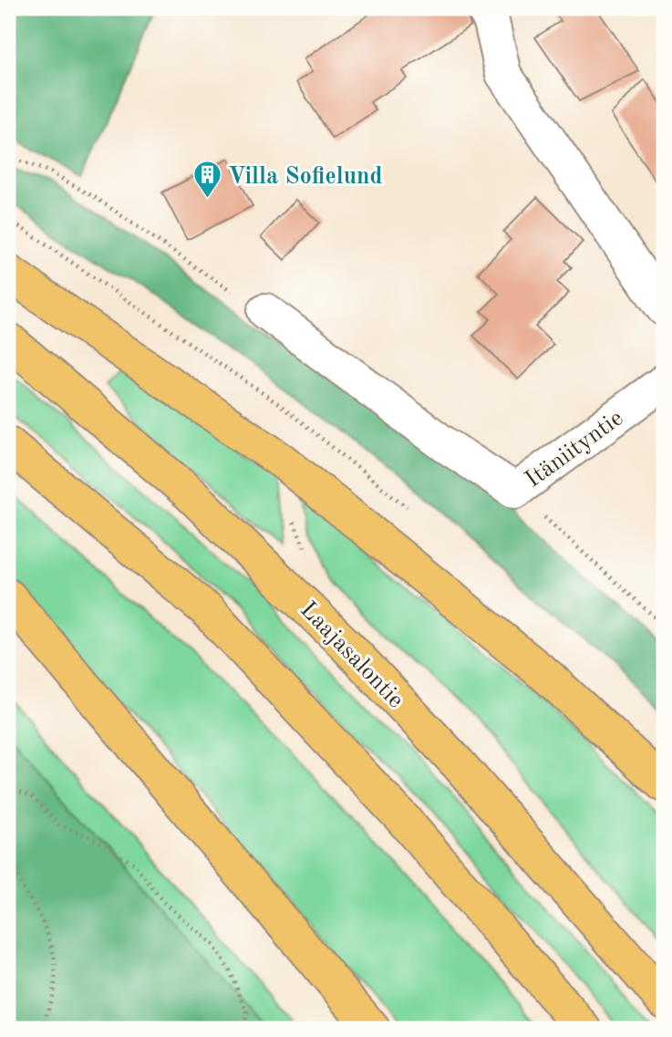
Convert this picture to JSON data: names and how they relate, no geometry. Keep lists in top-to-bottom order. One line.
{"streets":{"main road":["Laajasalontie"],"street":["Itäniityntie"]},"places":{"building":["Villa Sofielund"]}}
